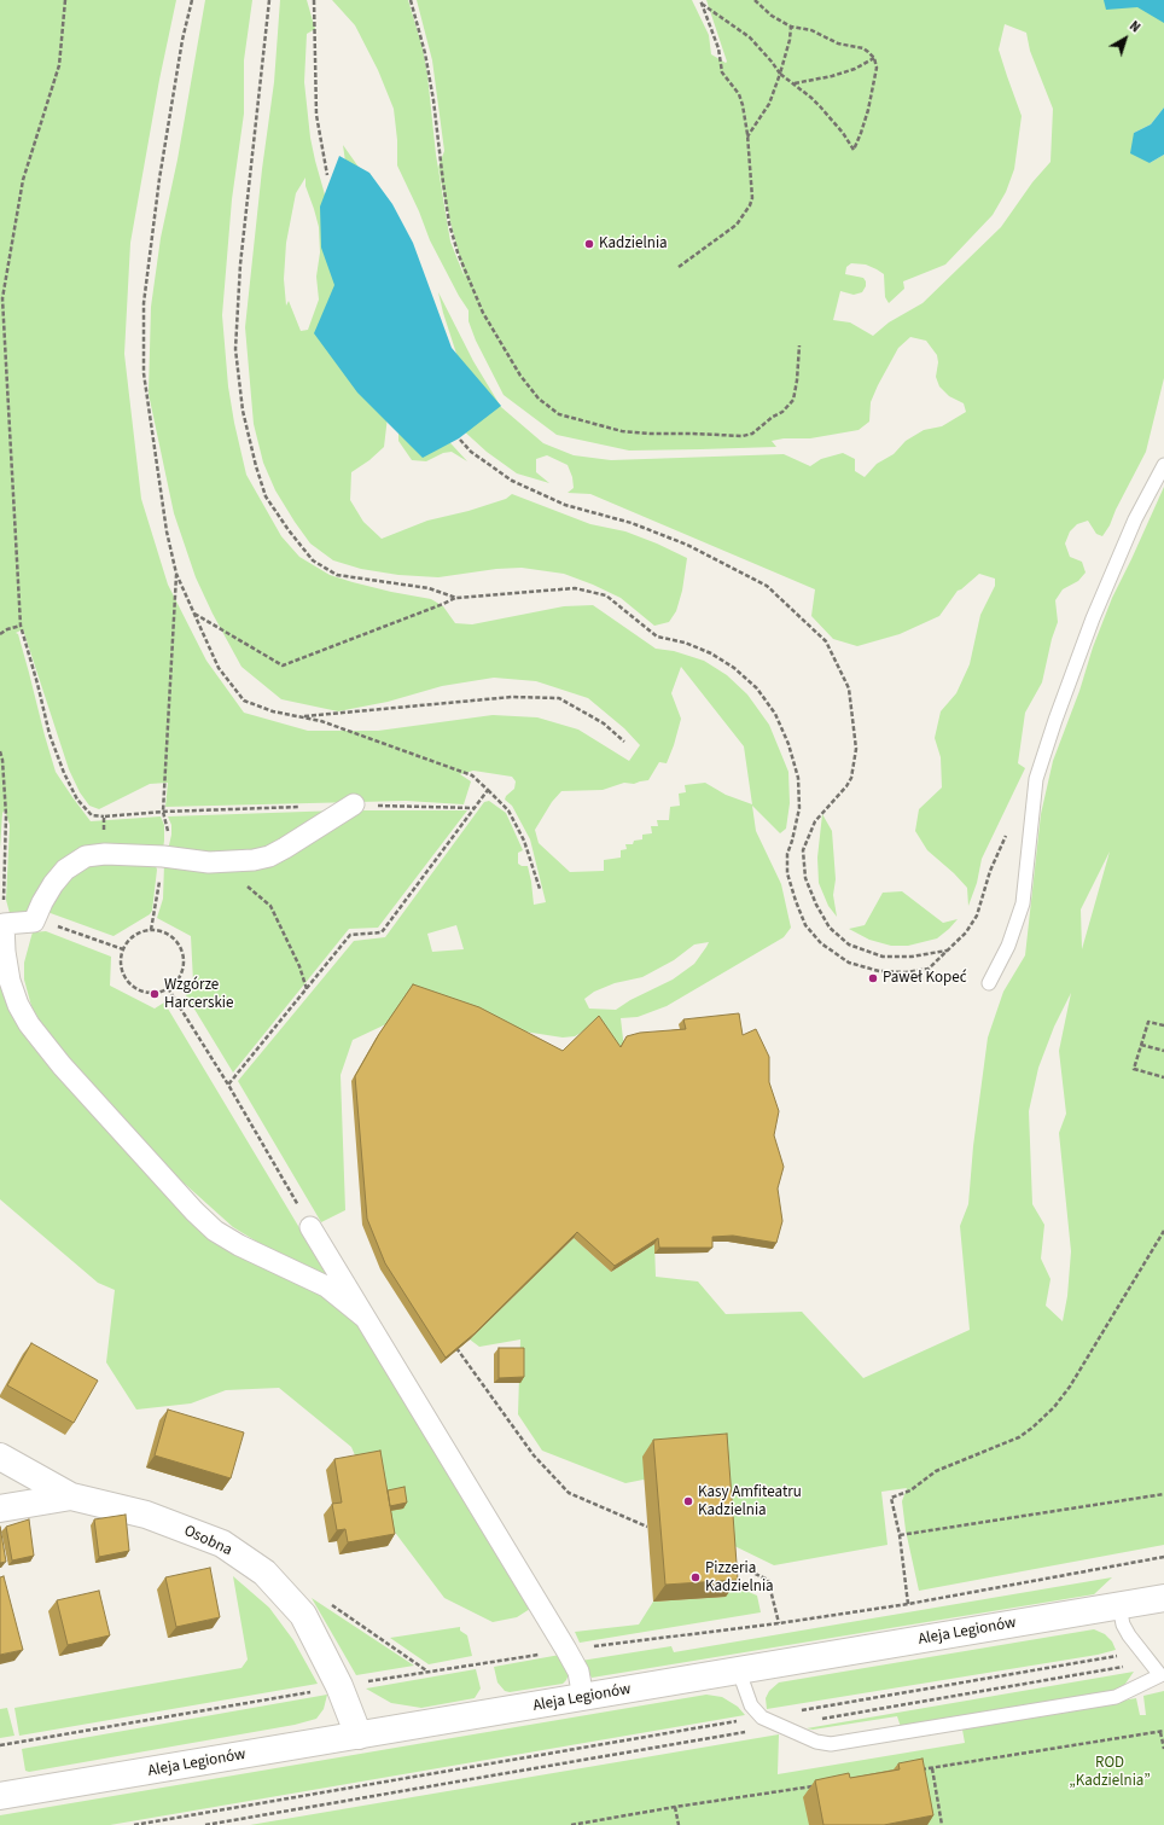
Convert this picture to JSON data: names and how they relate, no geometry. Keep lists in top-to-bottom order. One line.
{"streets":{"street":["Osobna","Aleja Legionów"]},"crossings":[["Osobna","Aleja Legionów"]],"parks":["ROD „Kadzielnia”"],"places":["Kadzielnia","Paweł Kopeć","Wzgórze Harcerskie","Kasy Amfiteatru Kadzielnia","Pizzeria Kadzielnia"],"north":"top right"}
